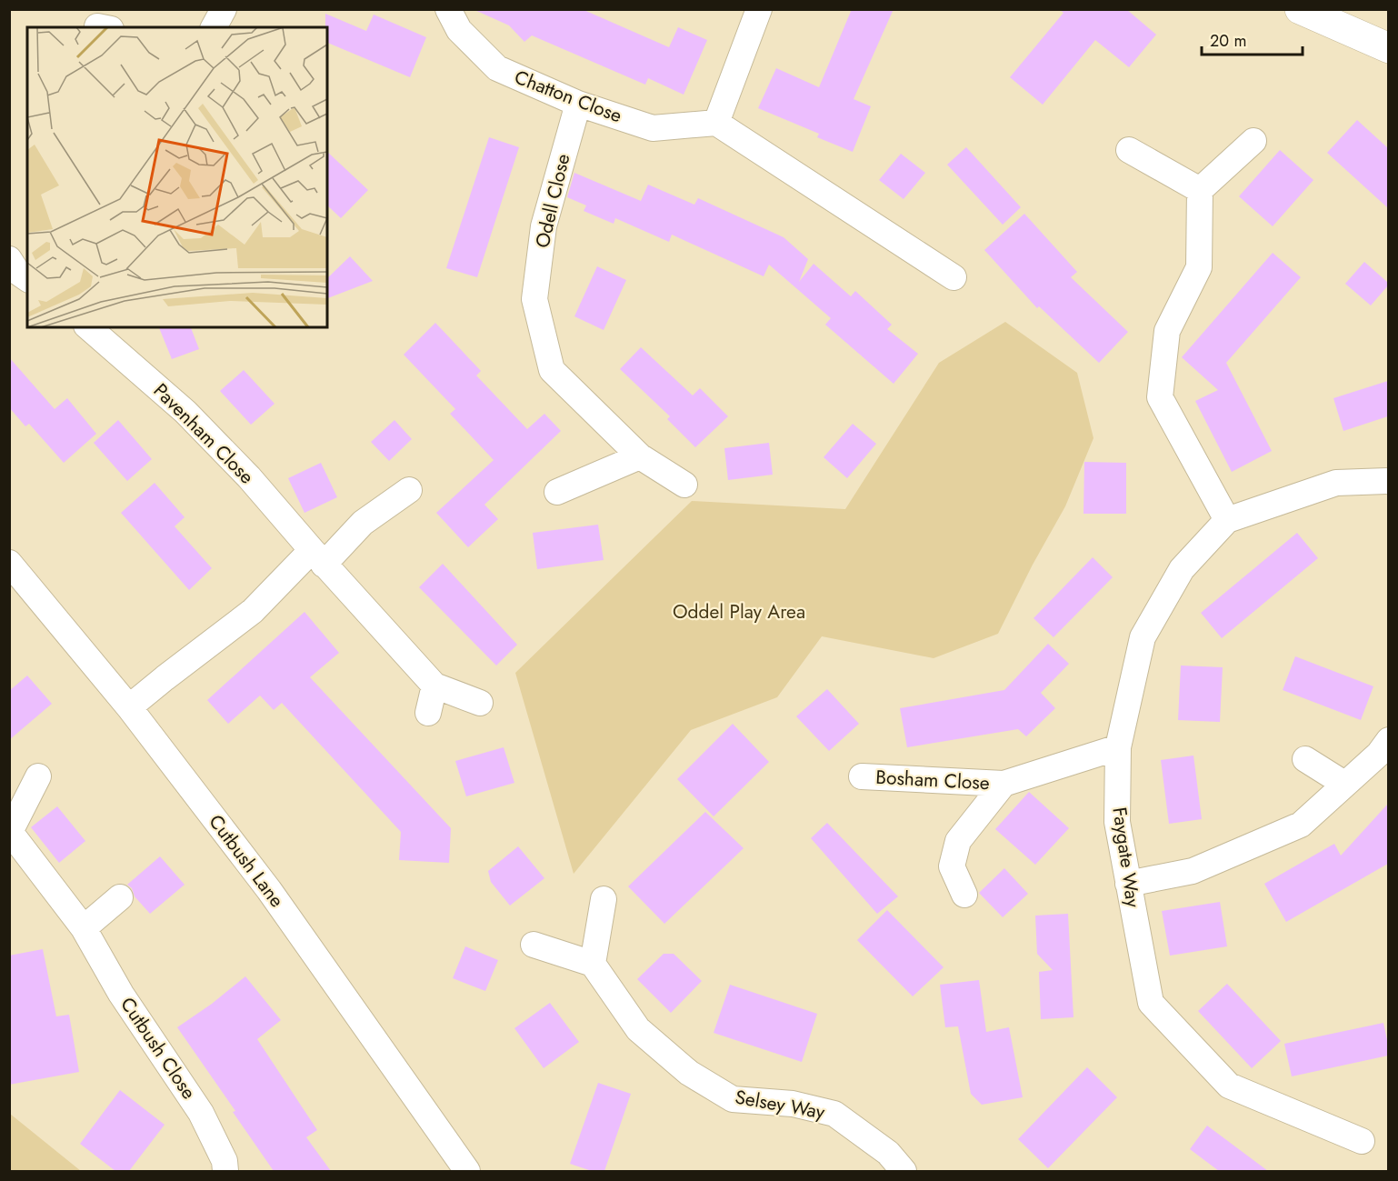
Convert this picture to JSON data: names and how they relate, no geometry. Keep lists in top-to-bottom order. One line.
{"streets":{"street":["Chatton Close","Odell Close","Pavenham Close","Bosham Close","Faygate Way","Cutbush Lane","Cutbush Close","Selsey Way"]},"crossings":[["Chatton Close","Odell Close"],["Bosham Close","Faygate Way"]],"parks":["Oddel Play Area"],"scale_bar":"20 m"}
